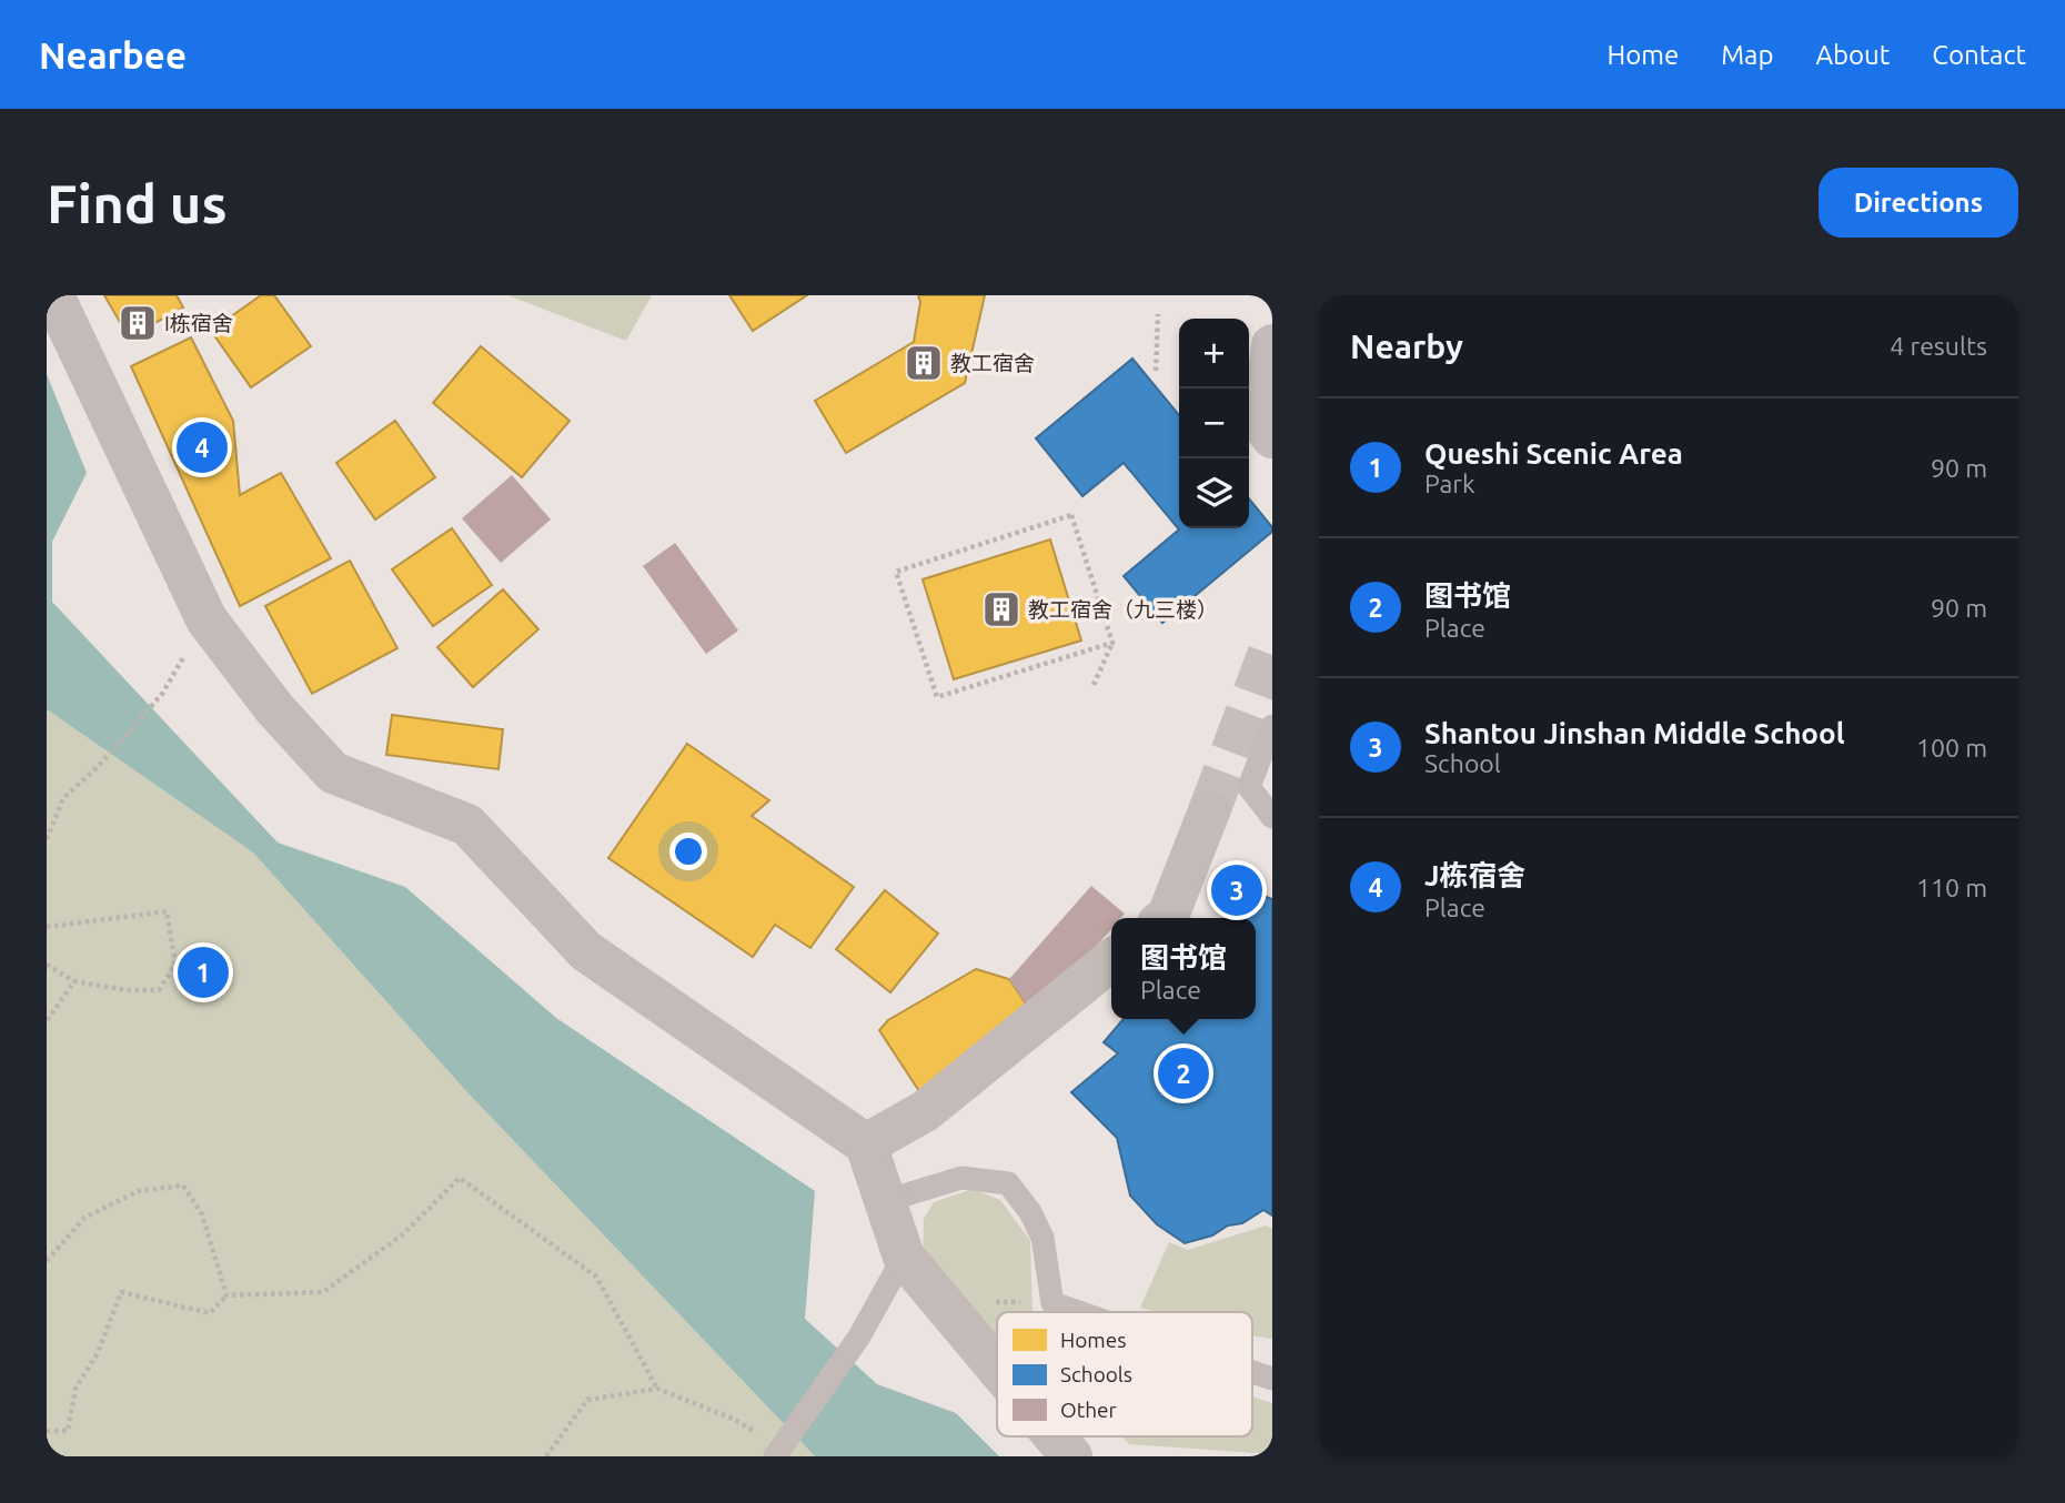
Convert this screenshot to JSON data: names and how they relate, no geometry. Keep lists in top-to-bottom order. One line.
{"places":{"building":["I栋宿舍","教工宿舍","教工宿舍（九三楼）"]},"legend":["Homes","Schools","Other"],"page":{"header":"Nearbee","nav":["Home","Map","About","Contact"],"buttons":"Directions","title":"Find us","heading":["Nearby","4 results"],"map_buttons":["+","−"],"list":[{"mark":"1","name":"Queshi Scenic Area","note":"Park","value":"90 m"},{"mark":"2","name":"图书馆","note":"Place","value":"90 m"},{"mark":"3","name":"Shantou Jinshan Middle School","note":"School","value":"100 m"},{"mark":"4","name":"J栋宿舍","note":"Place","value":"110 m"}],"pins":["4","3","1","2"],"popup":["图书馆","Place"]}}
